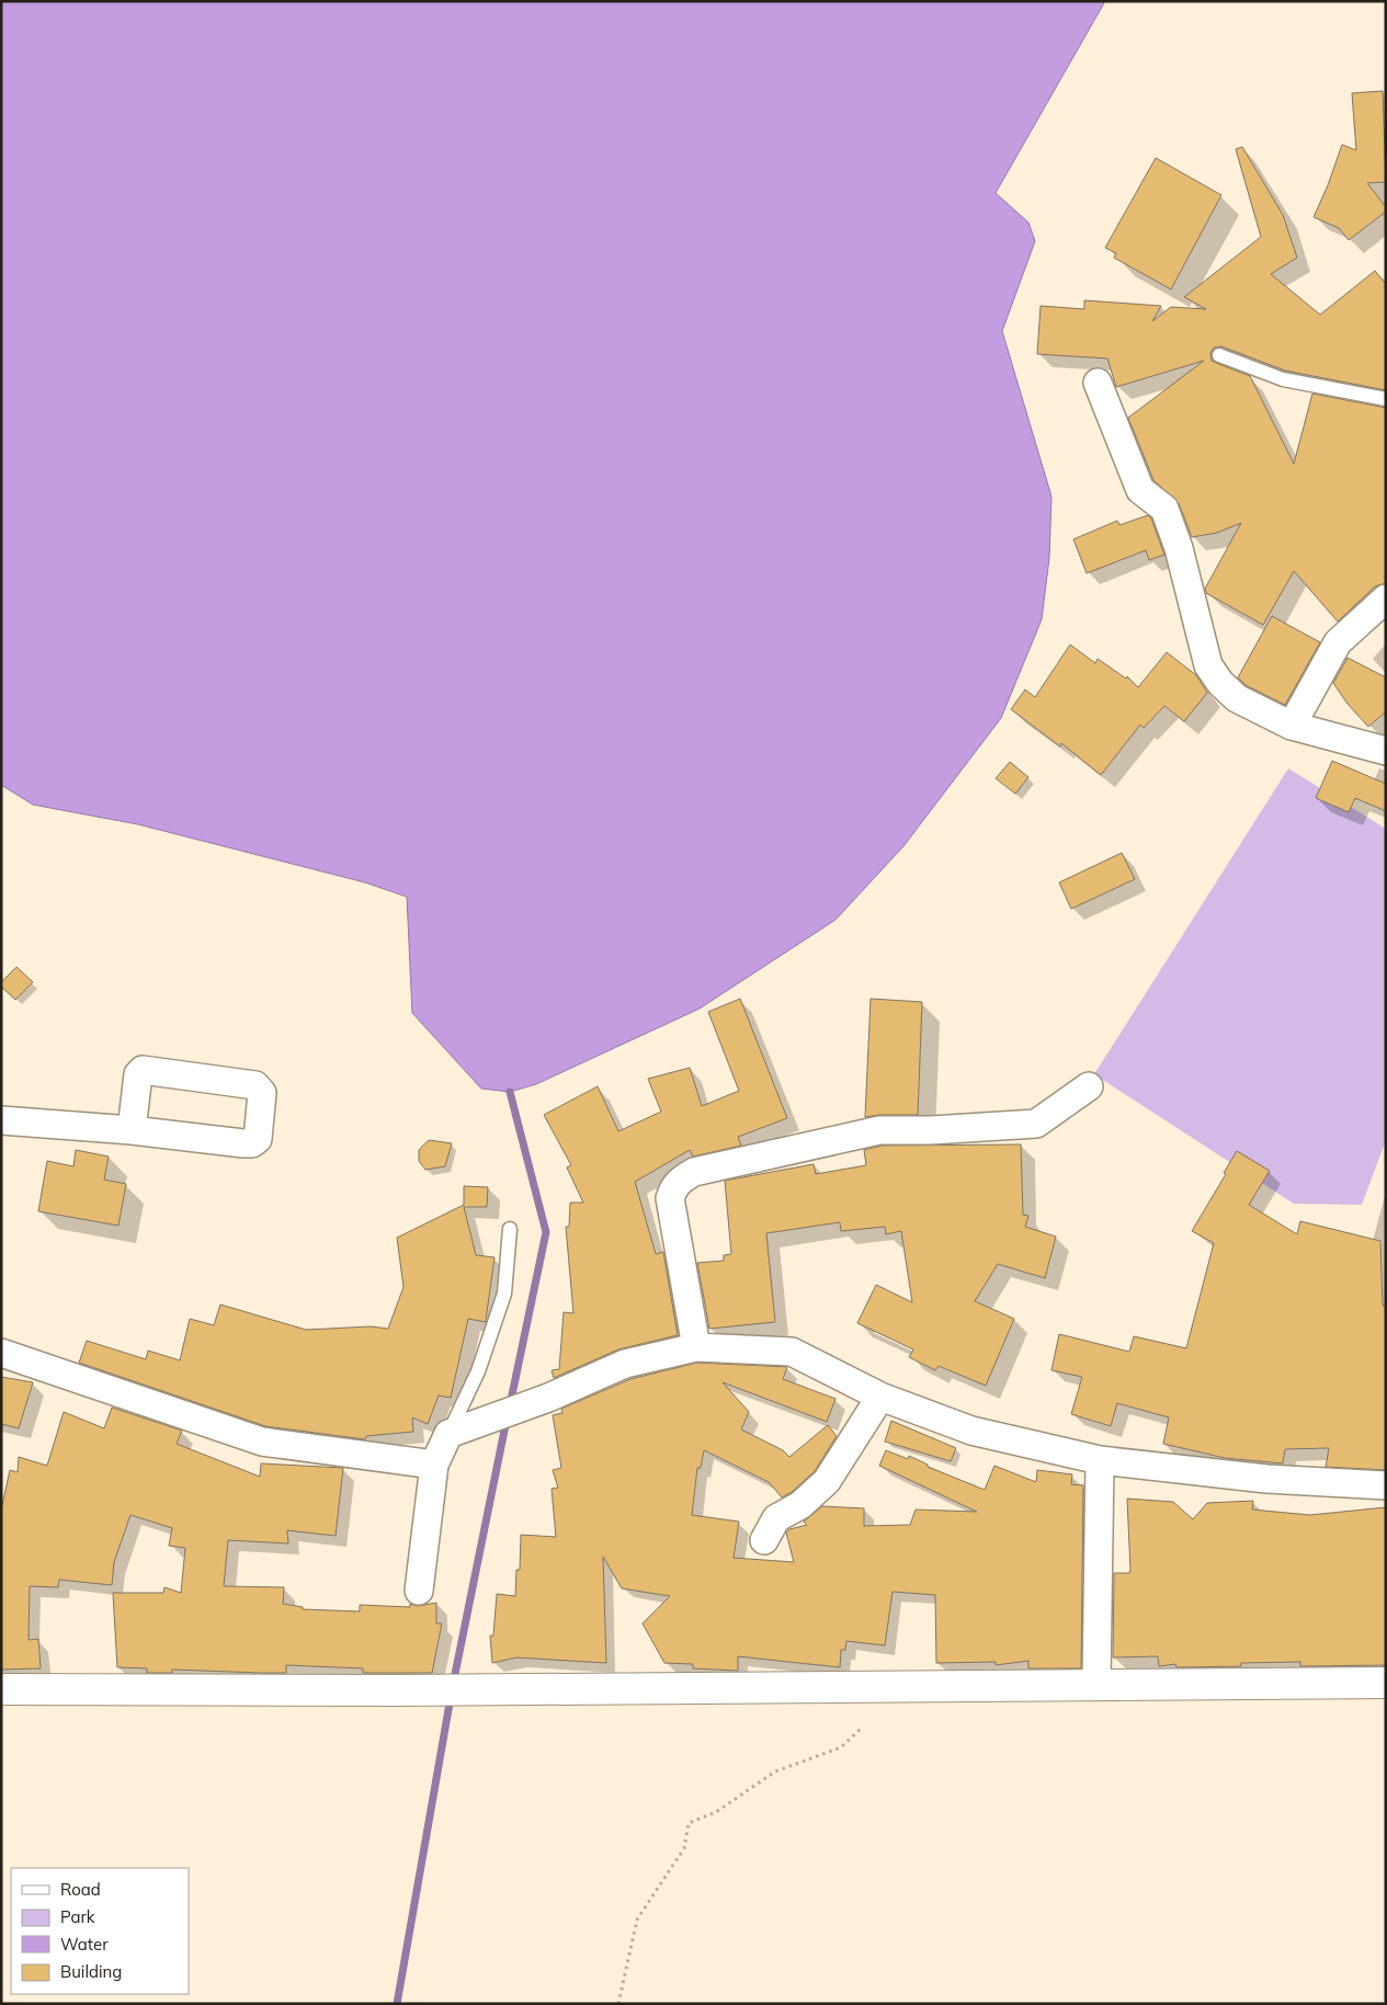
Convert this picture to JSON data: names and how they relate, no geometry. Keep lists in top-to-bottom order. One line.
{"legend":["Road","Park","Water","Building"]}
